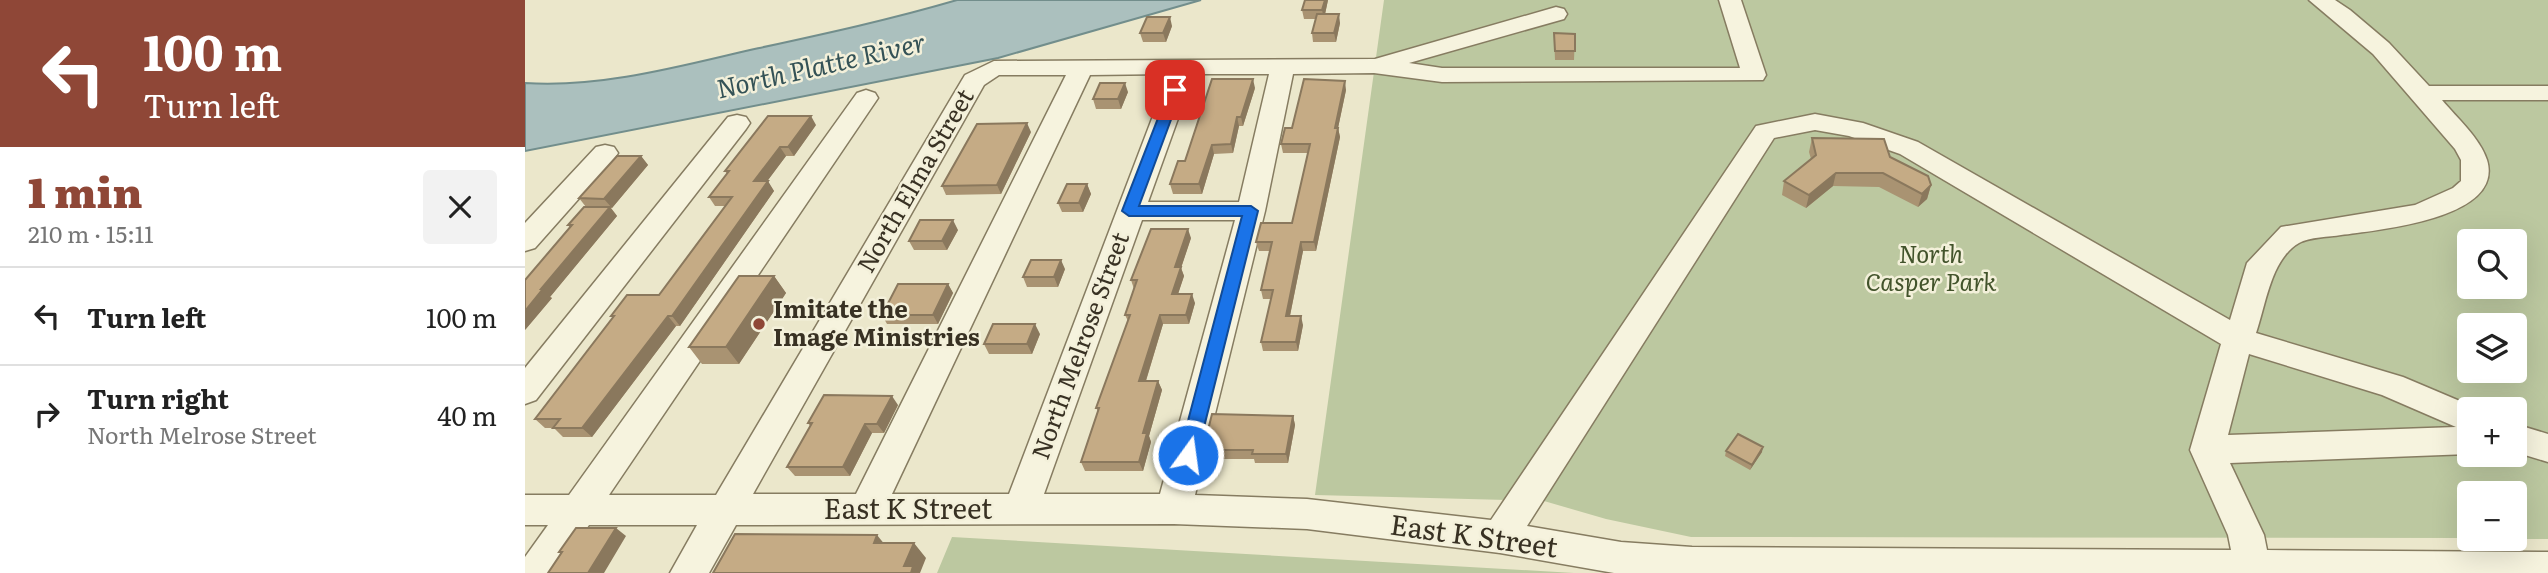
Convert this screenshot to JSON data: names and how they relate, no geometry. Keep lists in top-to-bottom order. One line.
{"streets":{"street":["North Elma Street","North Melrose Street","East K Street"]},"crossings":[["North Elma Street","East K Street"],["North Melrose Street","East K Street"]],"water":["North Platte River"],"parks":["North Casper Park"],"places":["Imitate the Image Ministries"],"page":{"turn":["100 m","Turn left"],"heading":["1 min","210 m · 15:11"],"map_buttons":["+","−"],"list":[{"name":"Turn left","value":"100 m"},{"name":"Turn right","note":"North Melrose Street","value":"40 m"}]}}
